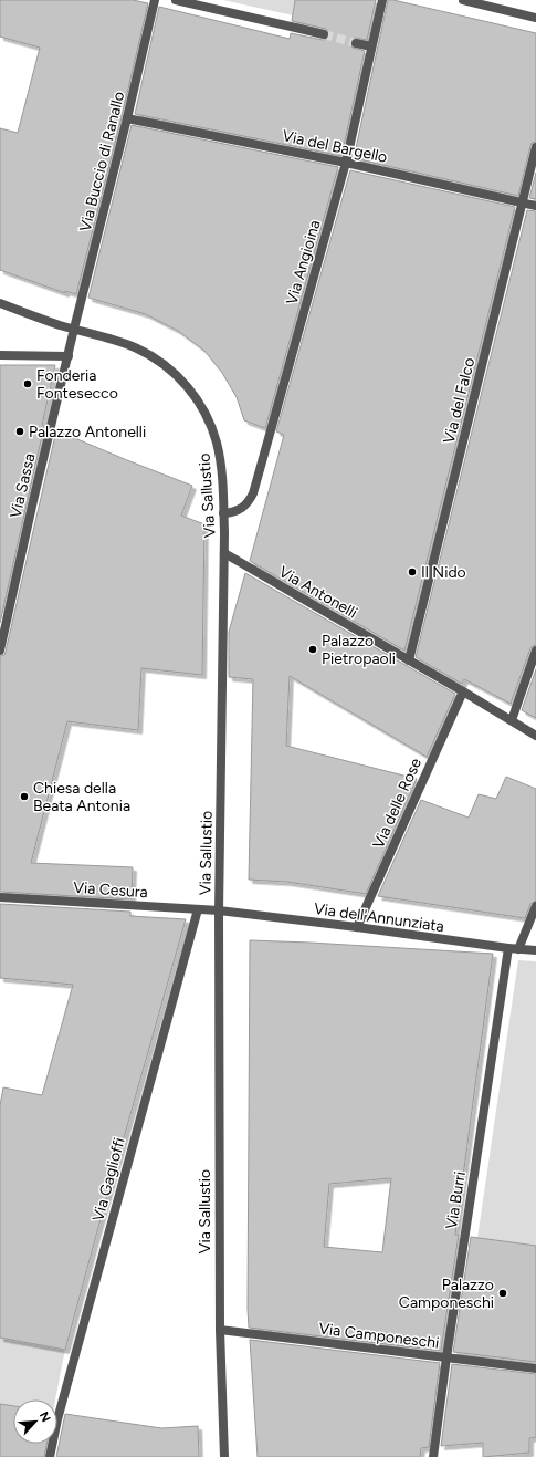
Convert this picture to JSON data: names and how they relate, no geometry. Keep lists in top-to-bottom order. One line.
{"streets":{"street":["Via del Bargello","Via Buccio di Ranallo","Via Angioina","Via del Falco","Via Sassa","Via Sallustio","Via Antonelli","Via delle Rose","Via Cesura","Via dell'Annunziata","Via Gaglioffi","Via Burri","Via Camponeschi"]},"crossings":[["Via del Bargello","Via Buccio di Ranallo"],["Via del Bargello","Via Angioina"],["Via del Bargello","Via del Falco"],["Via Buccio di Ranallo","Via Sassa"],["Via Buccio di Ranallo","Via Sallustio"],["Via Angioina","Via Sallustio"],["Via del Falco","Via Antonelli"],["Via Sassa","Via Sallustio"],["Via Sallustio","Via Antonelli"],["Via Sallustio","Via Cesura"],["Via Sallustio","Via dell'Annunziata"],["Via Sallustio","Via Camponeschi"],["Via Antonelli","Via delle Rose"],["Via delle Rose","Via dell'Annunziata"],["Via Cesura","Via dell'Annunziata"],["Via Cesura","Via Gaglioffi"],["Via dell'Annunziata","Via Burri"],["Via Burri","Via Camponeschi"]],"places":["Fonderia Fontesecco","Palazzo Antonelli","Il Nido","Palazzo Pietropaoli","Chiesa della Beata Antonia","Palazzo Camponeschi"],"north":"top right"}
